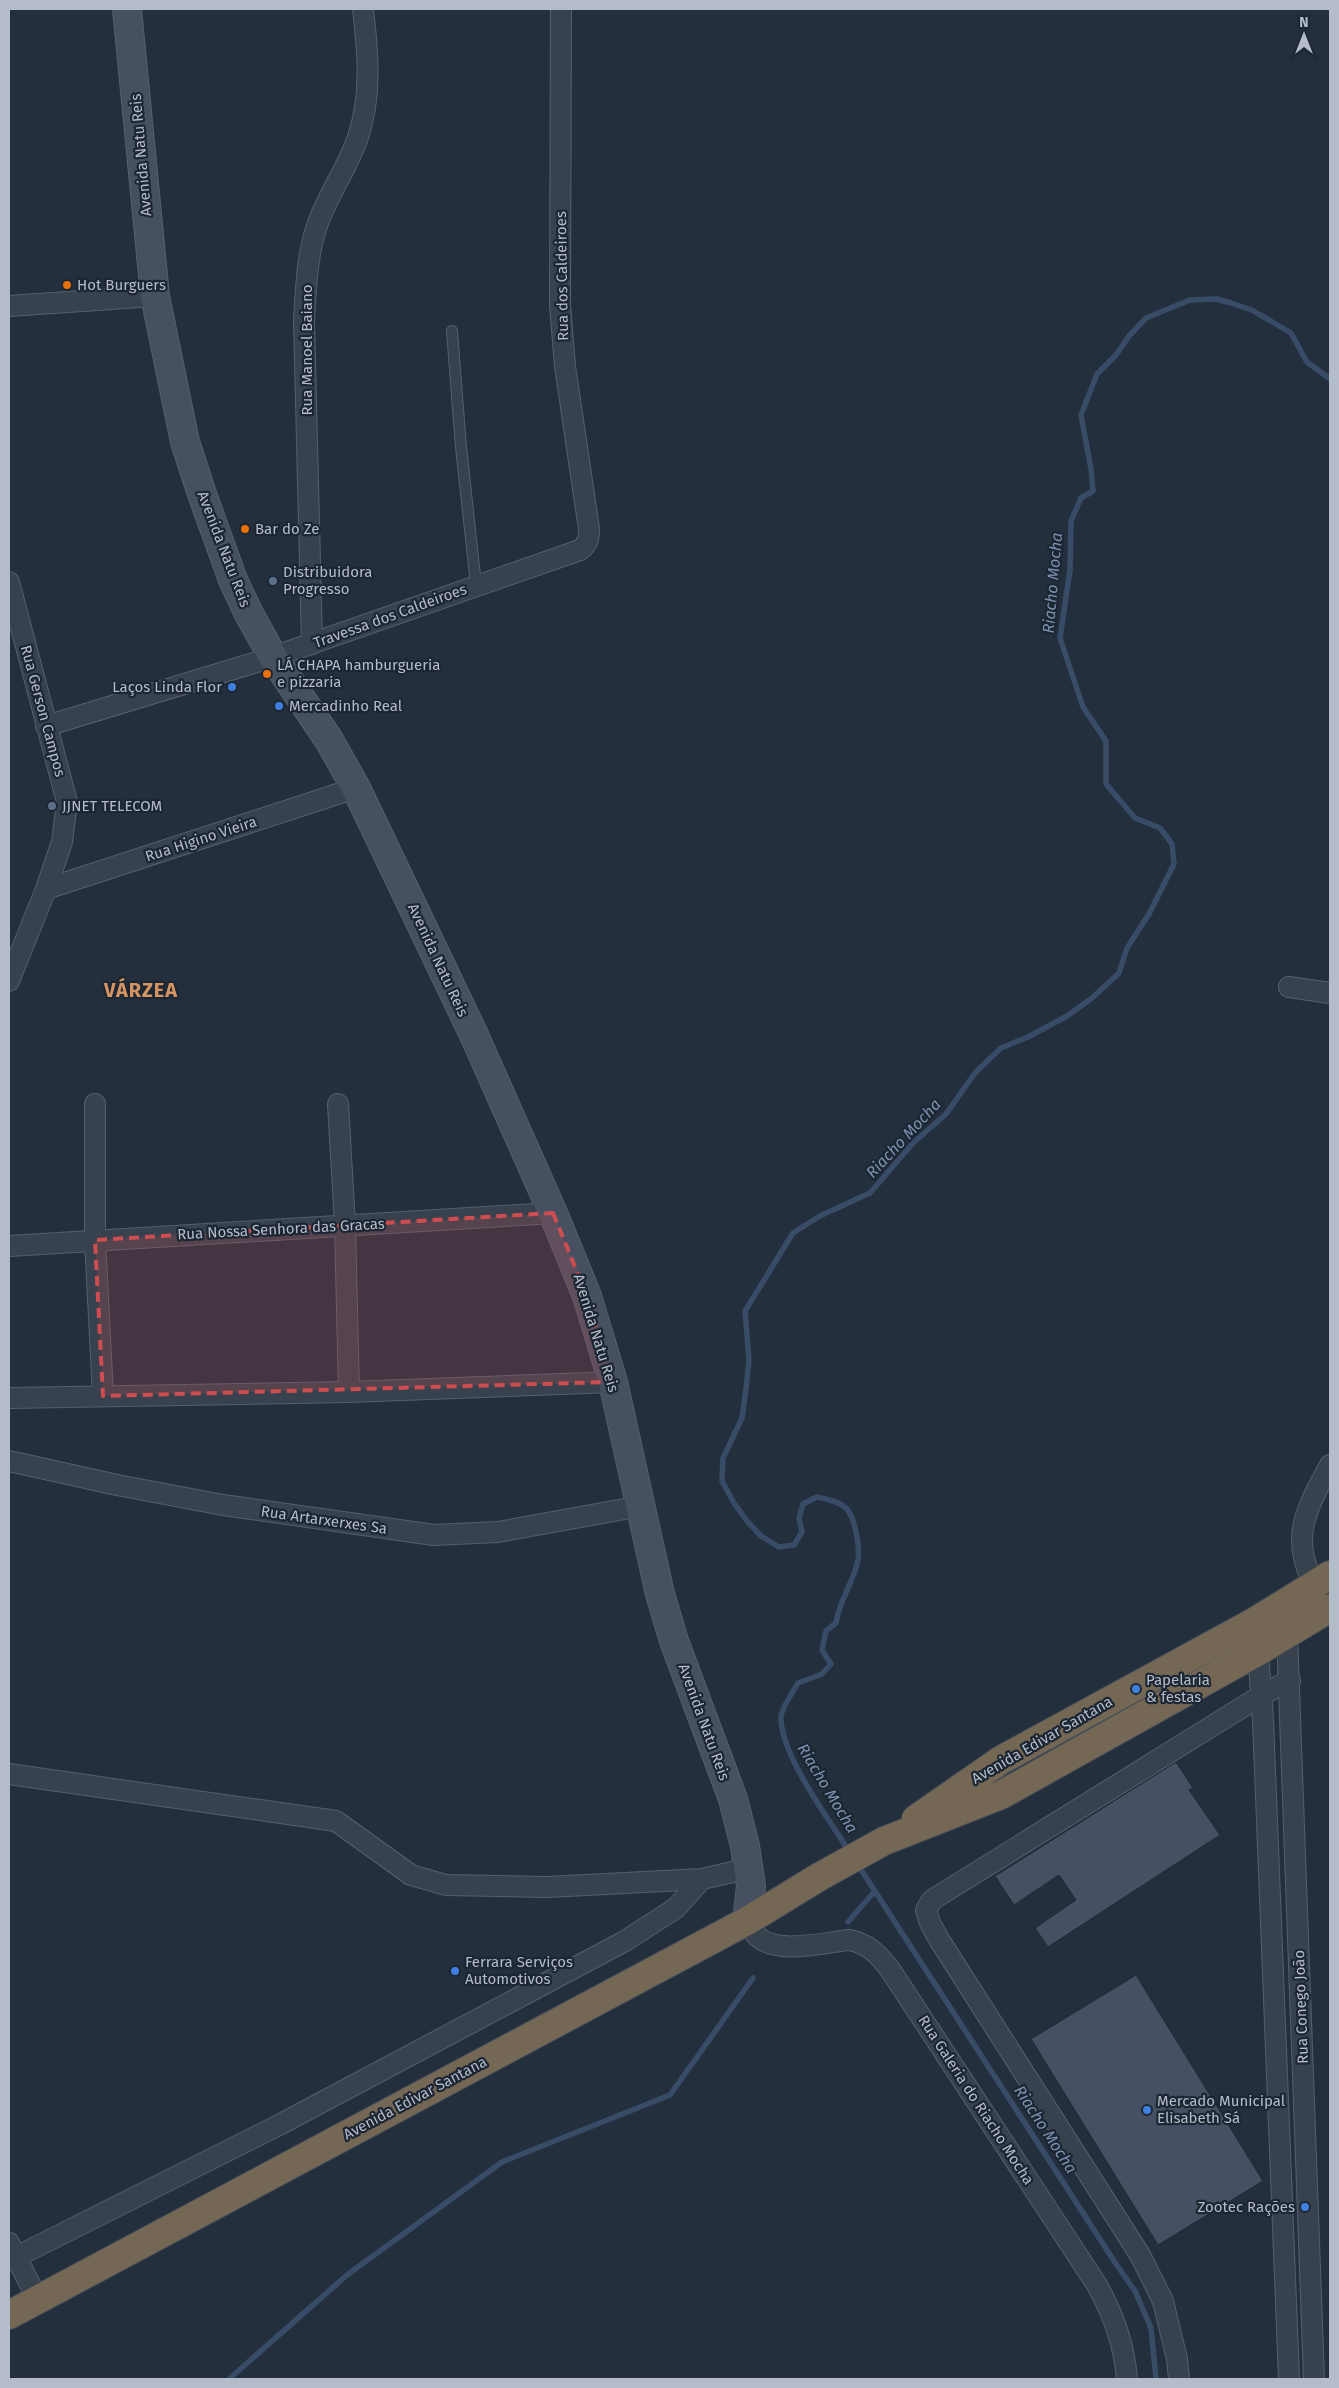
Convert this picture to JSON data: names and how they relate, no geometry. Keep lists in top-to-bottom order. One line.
{"streets":{"highway":["Avenida Edivar Santana"],"street":["Avenida Natu Reis","Rua dos Caldeiroes","Rua Manoel Baiano","Travessa dos Caldeiroes","Rua Gerson Campos","Rua Higino Vieira","Rua Nossa Senhora das Gracas","Rua Artarxerxes Sa","Rua Conego João","Rua Galeria do Riacho Mocha"]},"crossings":[["Avenida Natu Reis","Travessa dos Caldeiroes"],["Avenida Natu Reis","Rua Higino Vieira"],["Avenida Natu Reis","Rua Nossa Senhora das Gracas"],["Avenida Natu Reis","Rua Artarxerxes Sa"],["Avenida Natu Reis","Avenida Edivar Santana"],["Avenida Natu Reis","Rua Galeria do Riacho Mocha"],["Rua dos Caldeiroes","Travessa dos Caldeiroes"],["Rua Manoel Baiano","Travessa dos Caldeiroes"],["Travessa dos Caldeiroes","Rua Gerson Campos"],["Rua Gerson Campos","Rua Higino Vieira"],["Avenida Edivar Santana","Rua Conego João"],["Avenida Edivar Santana","Rua Galeria do Riacho Mocha"]],"districts":["VÁRZEA"],"water":["Riacho Mocha"],"places":["Hot Burguers","Bar do Ze","Distribuidora Progresso","LÁ CHAPA hamburgueria e pizzaria","Laços Linda Flor","Mercadinho Real","JJNET TELECOM","Papelaria & festas","Ferrara Serviços Automotivos","Mercado Municipal Elisabeth Sá","Zootec Rações"],"north":"top"}
